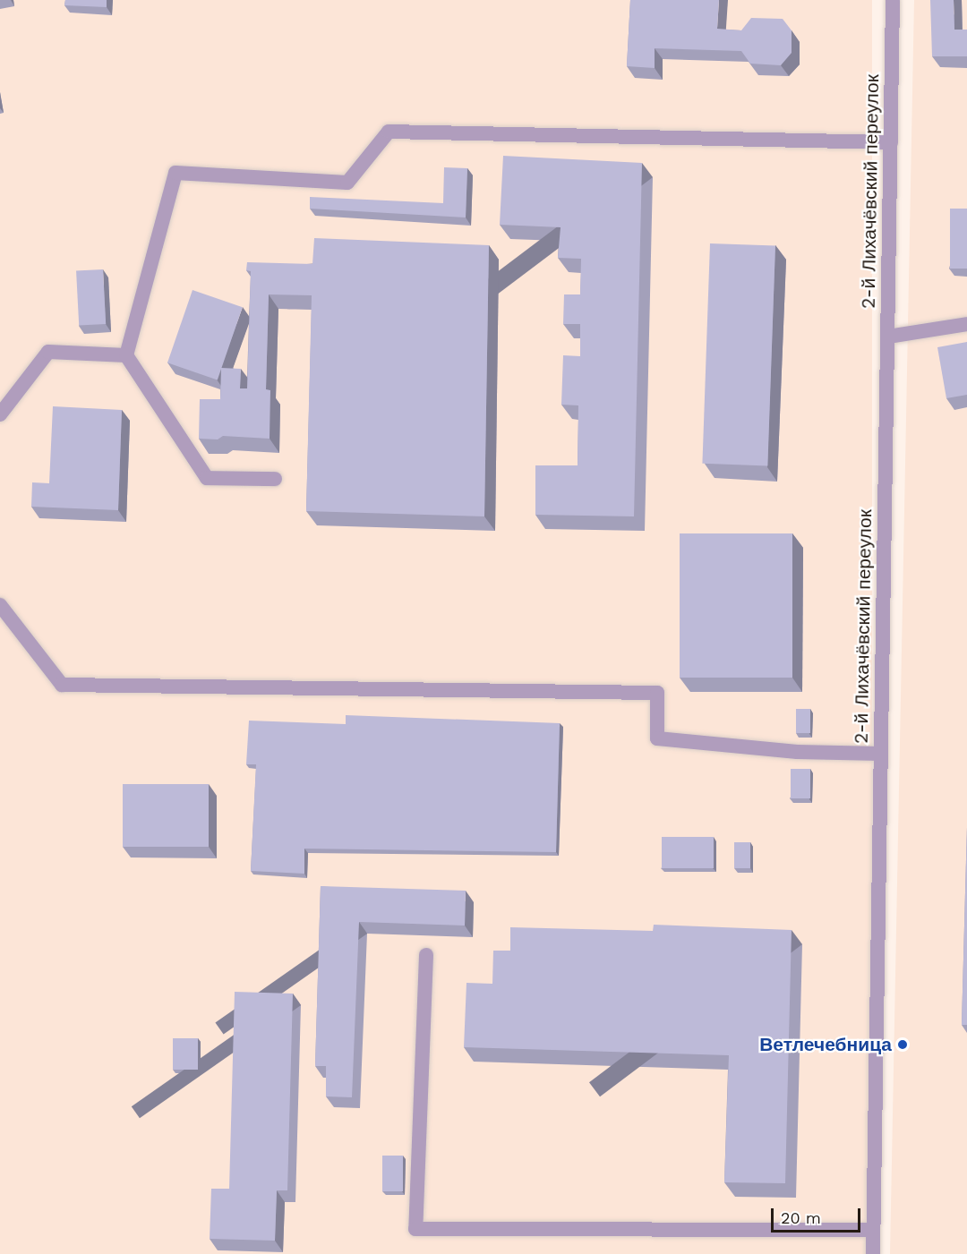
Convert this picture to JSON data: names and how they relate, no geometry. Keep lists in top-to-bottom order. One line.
{"streets":{"street":["2-й Лихачёвский переулок"]},"places":["Ветлечебница"],"scale_bar":"20 m"}
